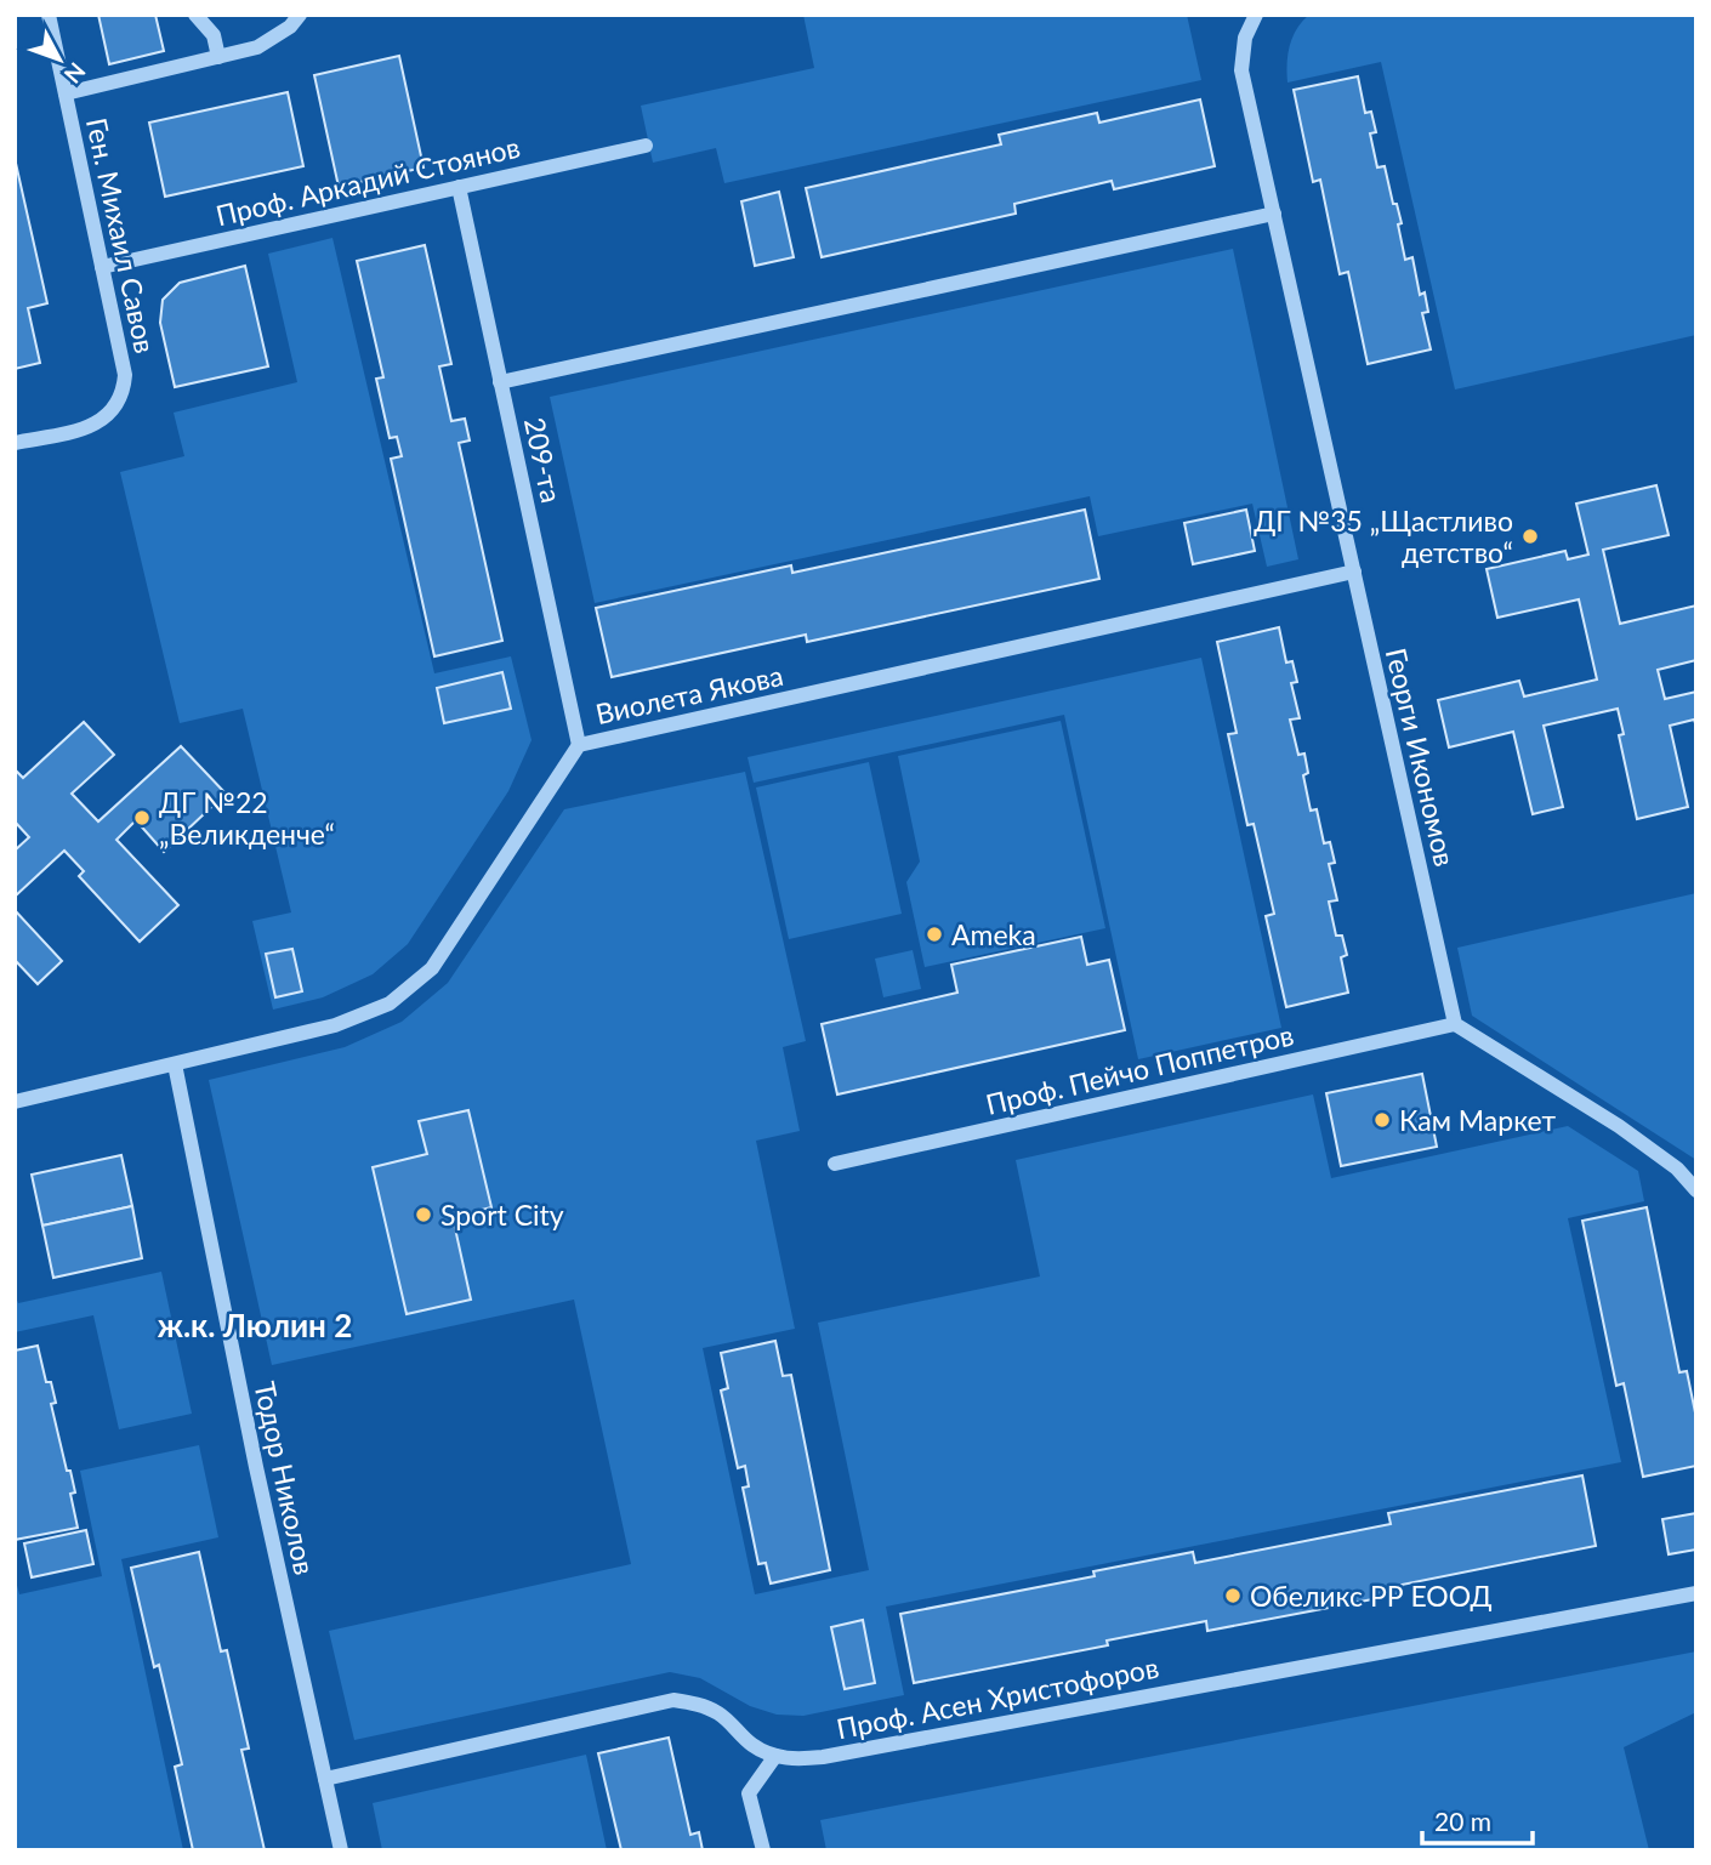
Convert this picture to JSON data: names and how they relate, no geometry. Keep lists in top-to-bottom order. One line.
{"streets":{"street":["Проф. Аркадий Стоянов","Ген. Михаил Савов","209-та","Виолета Якова","Георги Икономов","Проф. Пейчо Поппетров","Тодор Николов","Проф. Асен Христофоров"]},"crossings":[["Проф. Аркадий Стоянов","Ген. Михаил Савов"],["Проф. Аркадий Стоянов","209-та"],["209-та","Виолета Якова"],["Виолета Якова","Георги Икономов"],["Виолета Якова","Тодор Николов"],["Георги Икономов","Проф. Пейчо Поппетров"],["Тодор Николов","Проф. Асен Христофоров"]],"districts":["ж.к. Люлин 2"],"places":["ДГ №35 „Щастливо детство“","ДГ №22 „Великденче“","Ameka","Кам Маркет","Sport City","Обеликс РР ЕООД"],"scale_bar":"20 m","north":"bottom right"}
